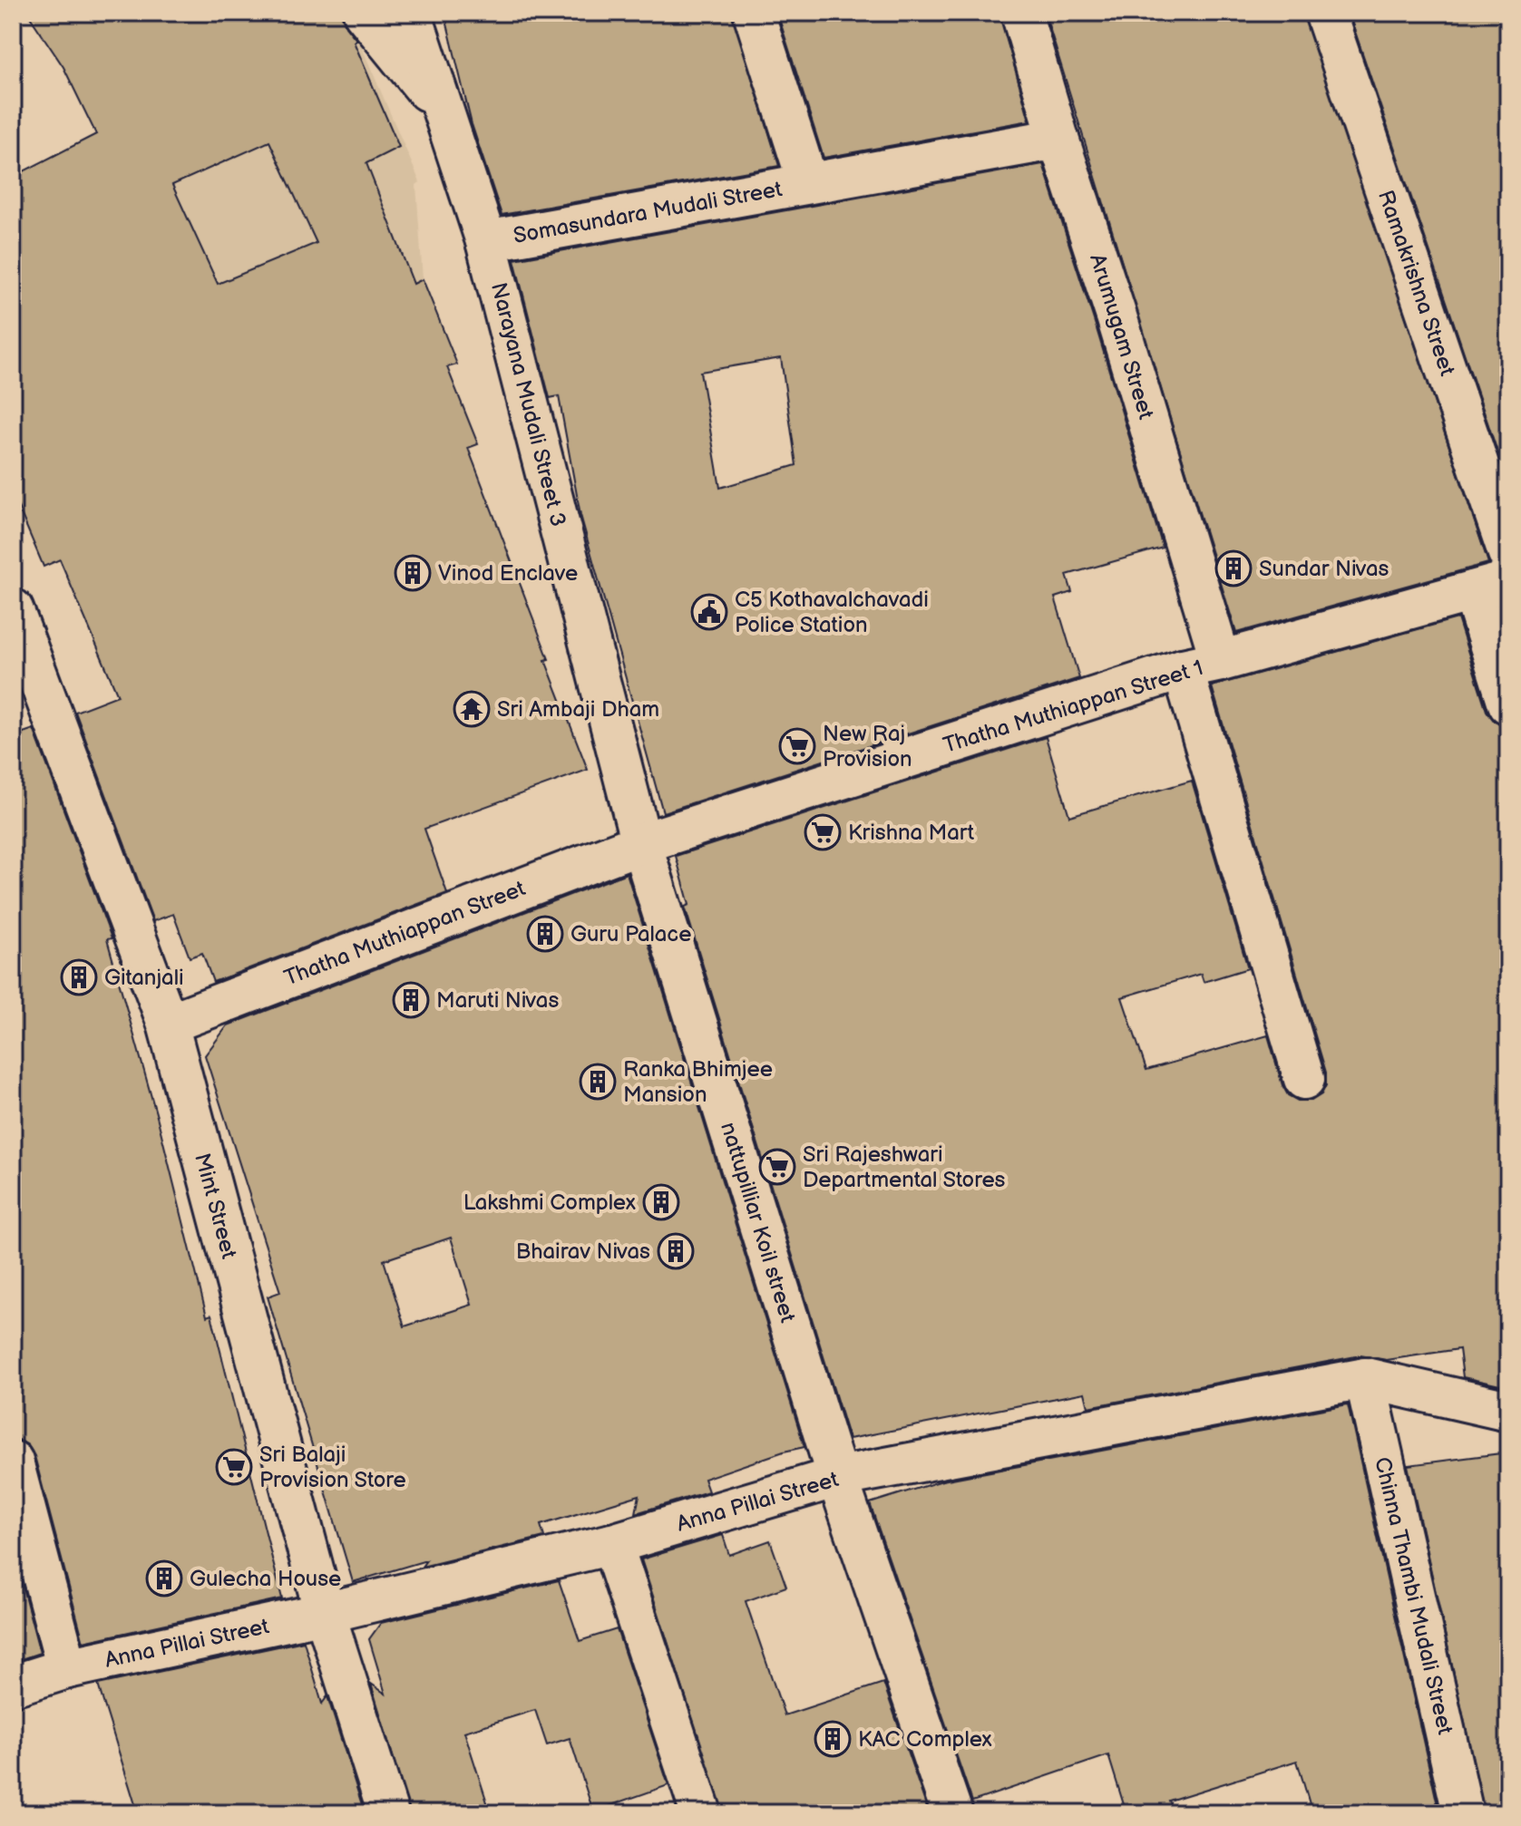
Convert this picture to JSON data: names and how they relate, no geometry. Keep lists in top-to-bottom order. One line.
{"streets":{"street":["Somasundara Mudali Street","Ramakrishna Street","Arumugam Street","Narayana Mudali Street 3","Thatha Muthiappan Street 1","Thatha Muthiappan Street","Mint Street","nattupilliar Koil street","Anna Pillai Street","Chinna Thambi Mudali Street"]},"crossings":[["Somasundara Mudali Street","Arumugam Street"],["Somasundara Mudali Street","Narayana Mudali Street 3"],["Arumugam Street","Thatha Muthiappan Street 1"],["Narayana Mudali Street 3","Thatha Muthiappan Street 1"],["Narayana Mudali Street 3","Thatha Muthiappan Street"],["Narayana Mudali Street 3","nattupilliar Koil street"],["Thatha Muthiappan Street 1","Thatha Muthiappan Street"],["Thatha Muthiappan Street 1","nattupilliar Koil street"],["Thatha Muthiappan Street","Mint Street"],["Thatha Muthiappan Street","nattupilliar Koil street"],["Mint Street","Anna Pillai Street"],["nattupilliar Koil street","Anna Pillai Street"],["Anna Pillai Street","Chinna Thambi Mudali Street"]],"places":{"building":["Sundar Nivas","Vinod Enclave","Guru Palace","Gitanjali","Maruti Nivas","Ranka Bhimjee Mansion","Lakshmi Complex","Bhairav Nivas","Gulecha House","KAC Complex"],"public building":["C5 Kothavalchavadi Police Station"],"temple":["Sri Ambaji Dham"],"supermarket":["New Raj Provision","Krishna Mart","Sri Rajeshwari Departmental Stores","Sri Balaji Provision Store"]}}
